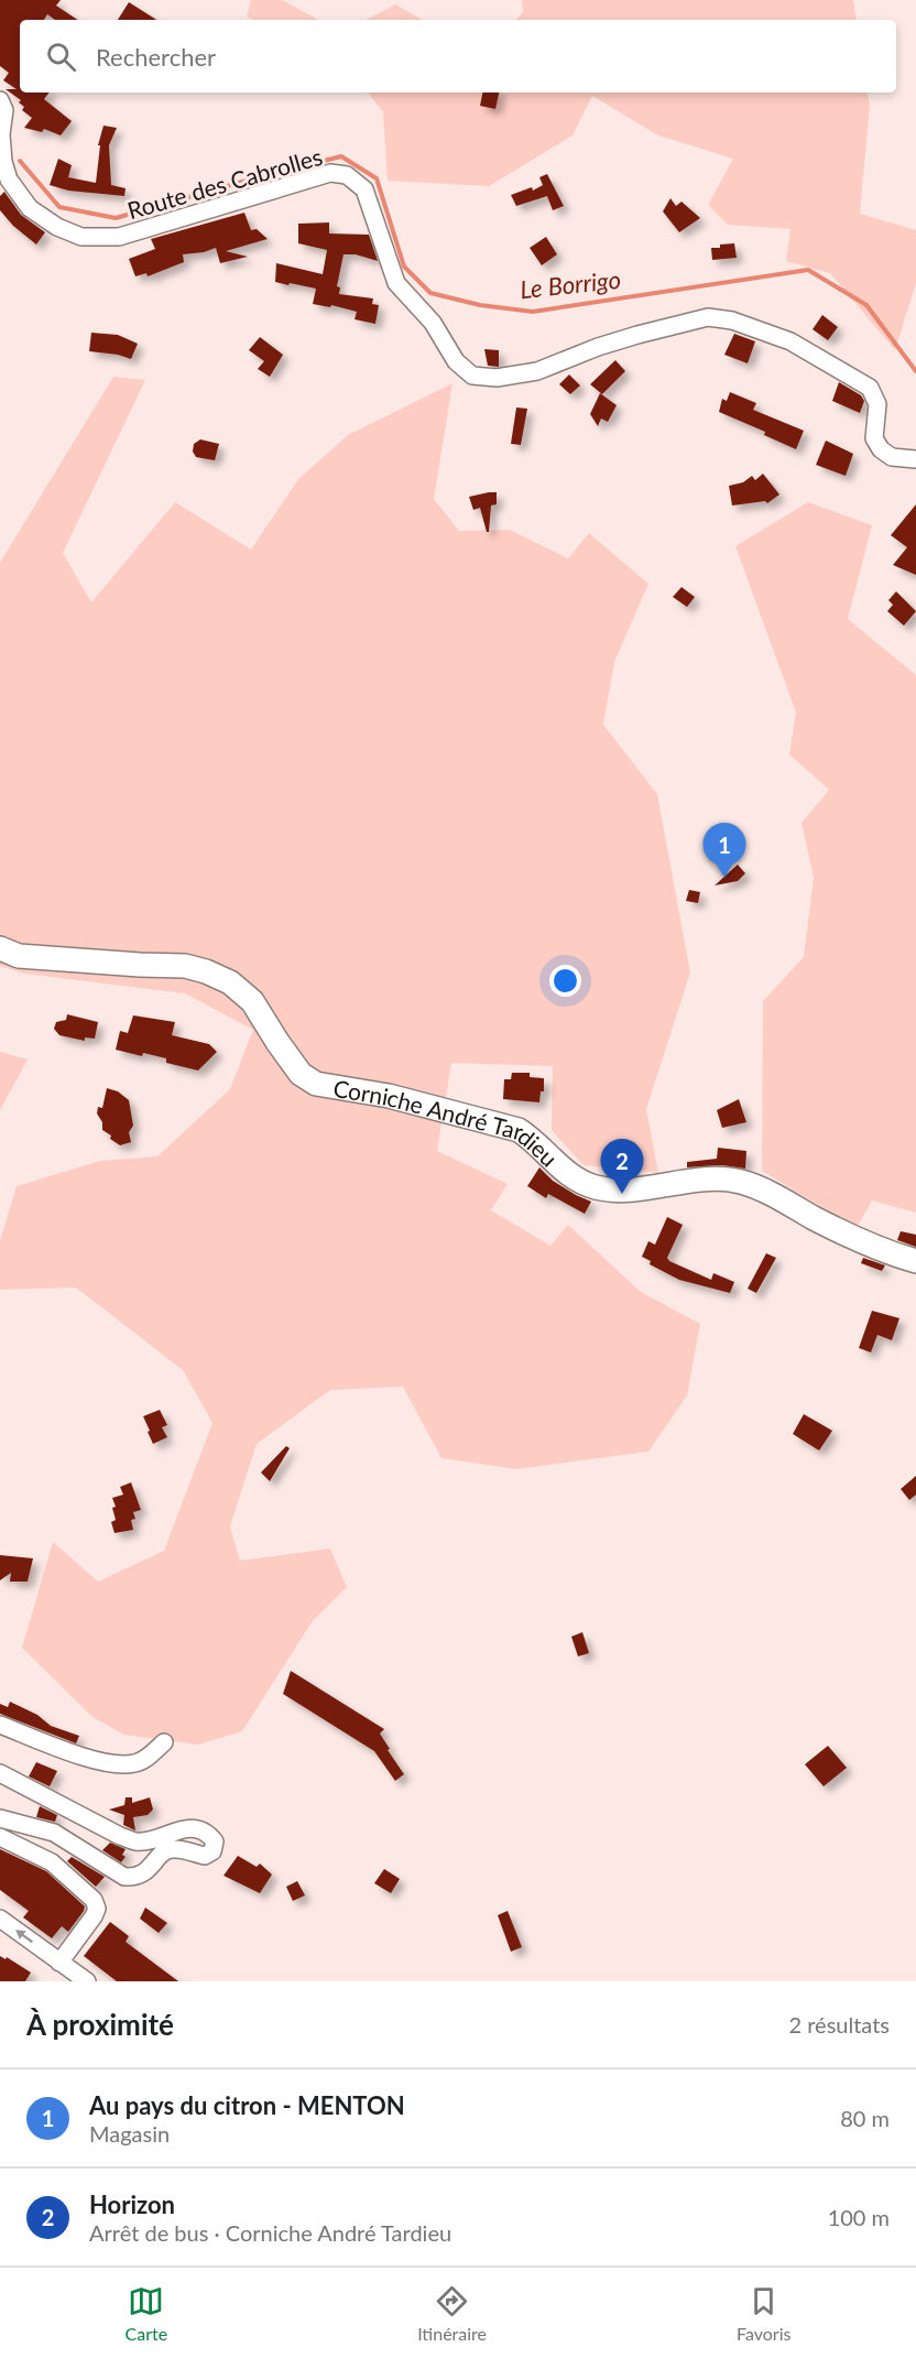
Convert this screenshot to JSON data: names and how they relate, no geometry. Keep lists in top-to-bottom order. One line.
{"streets":{"street":["Route des Cabrolles","Corniche André Tardieu"]},"water":["Le Borrigo"],"page":{"search":"Rechercher","pins":["1","2"],"heading":["À proximité","2 résultats"],"list":[{"mark":"1","name":"Au pays du citron - MENTON","note":"Magasin","value":"80 m"},{"mark":"2","name":"Horizon","note":"Arrêt de bus · Corniche André Tardieu","value":"100 m"}],"nav":["Carte","Itinéraire","Favoris"]}}
